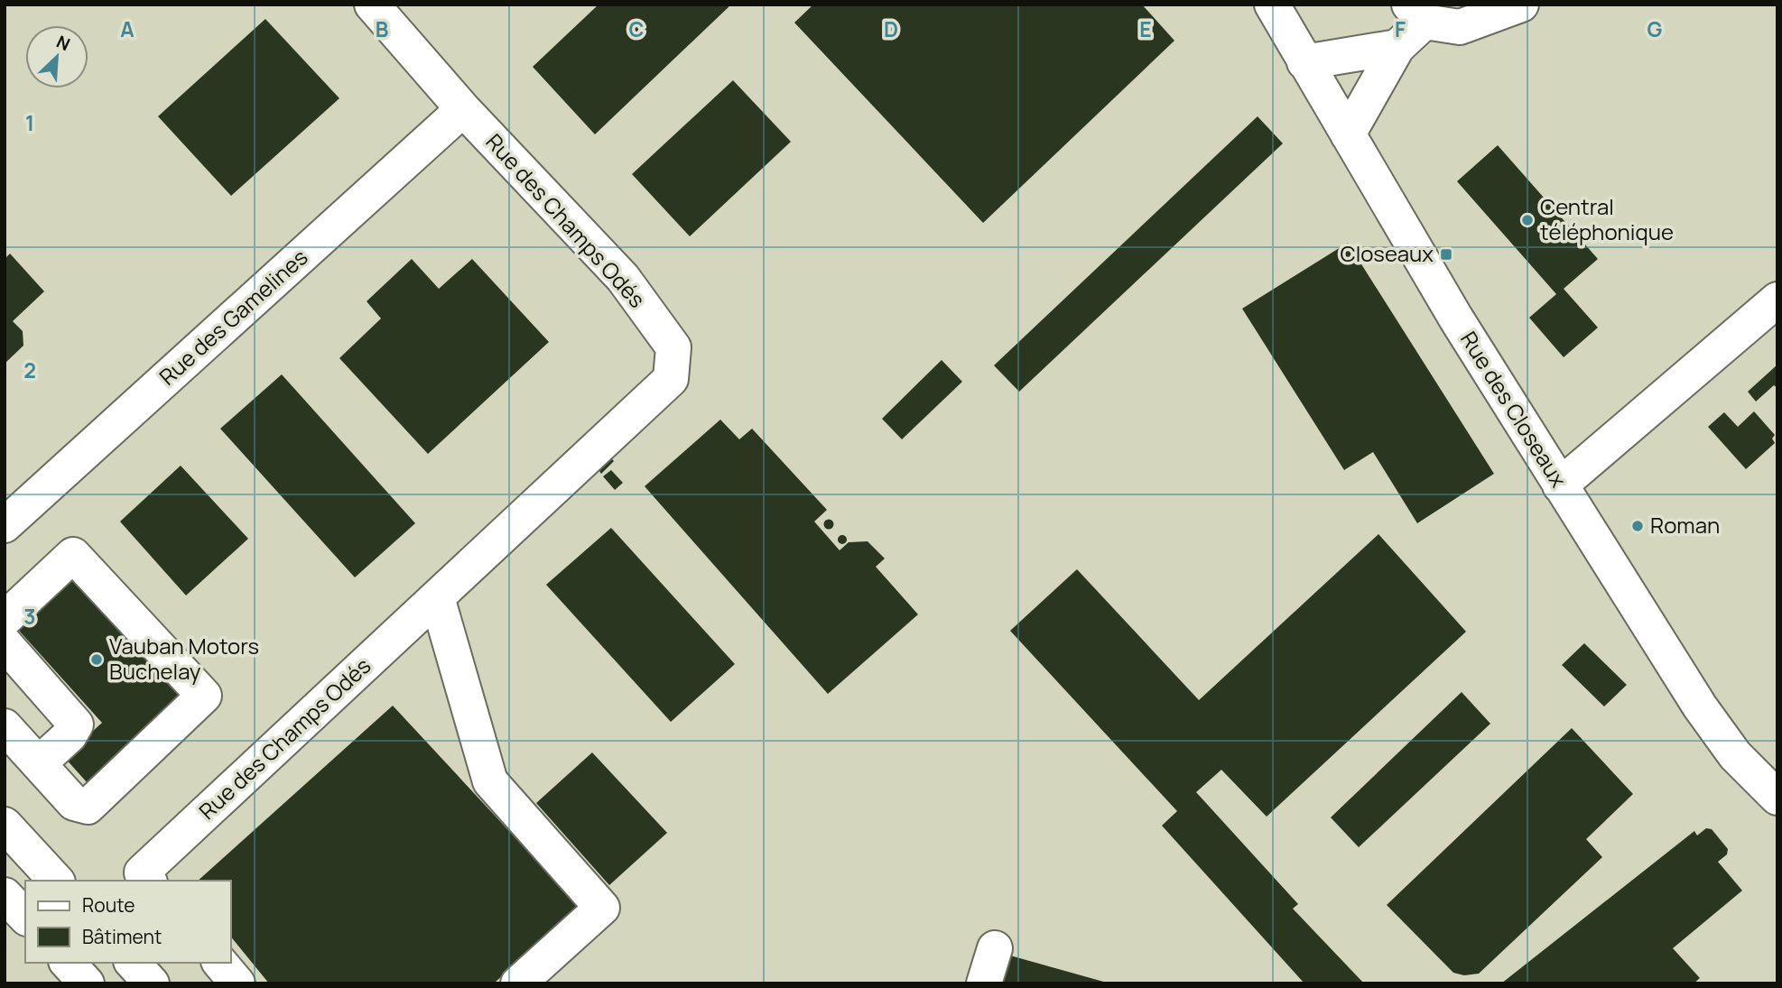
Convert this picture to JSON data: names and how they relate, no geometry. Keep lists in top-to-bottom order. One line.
{"streets":{"street":["Rue des Champs Odés","Rue des Gamelines","Rue des Closeaux"]},"crossings":[["Rue des Champs Odés","Rue des Gamelines"]],"places":{"other":["Central téléphonique","Roman","Vauban Motors Buchelay"],"transit":["Closeaux"]},"legend":["Route","Bâtiment"],"north":"top right","grid":{"columns":["A","B","C","D","E","F","G"],"rows":["1","2","3"]}}
